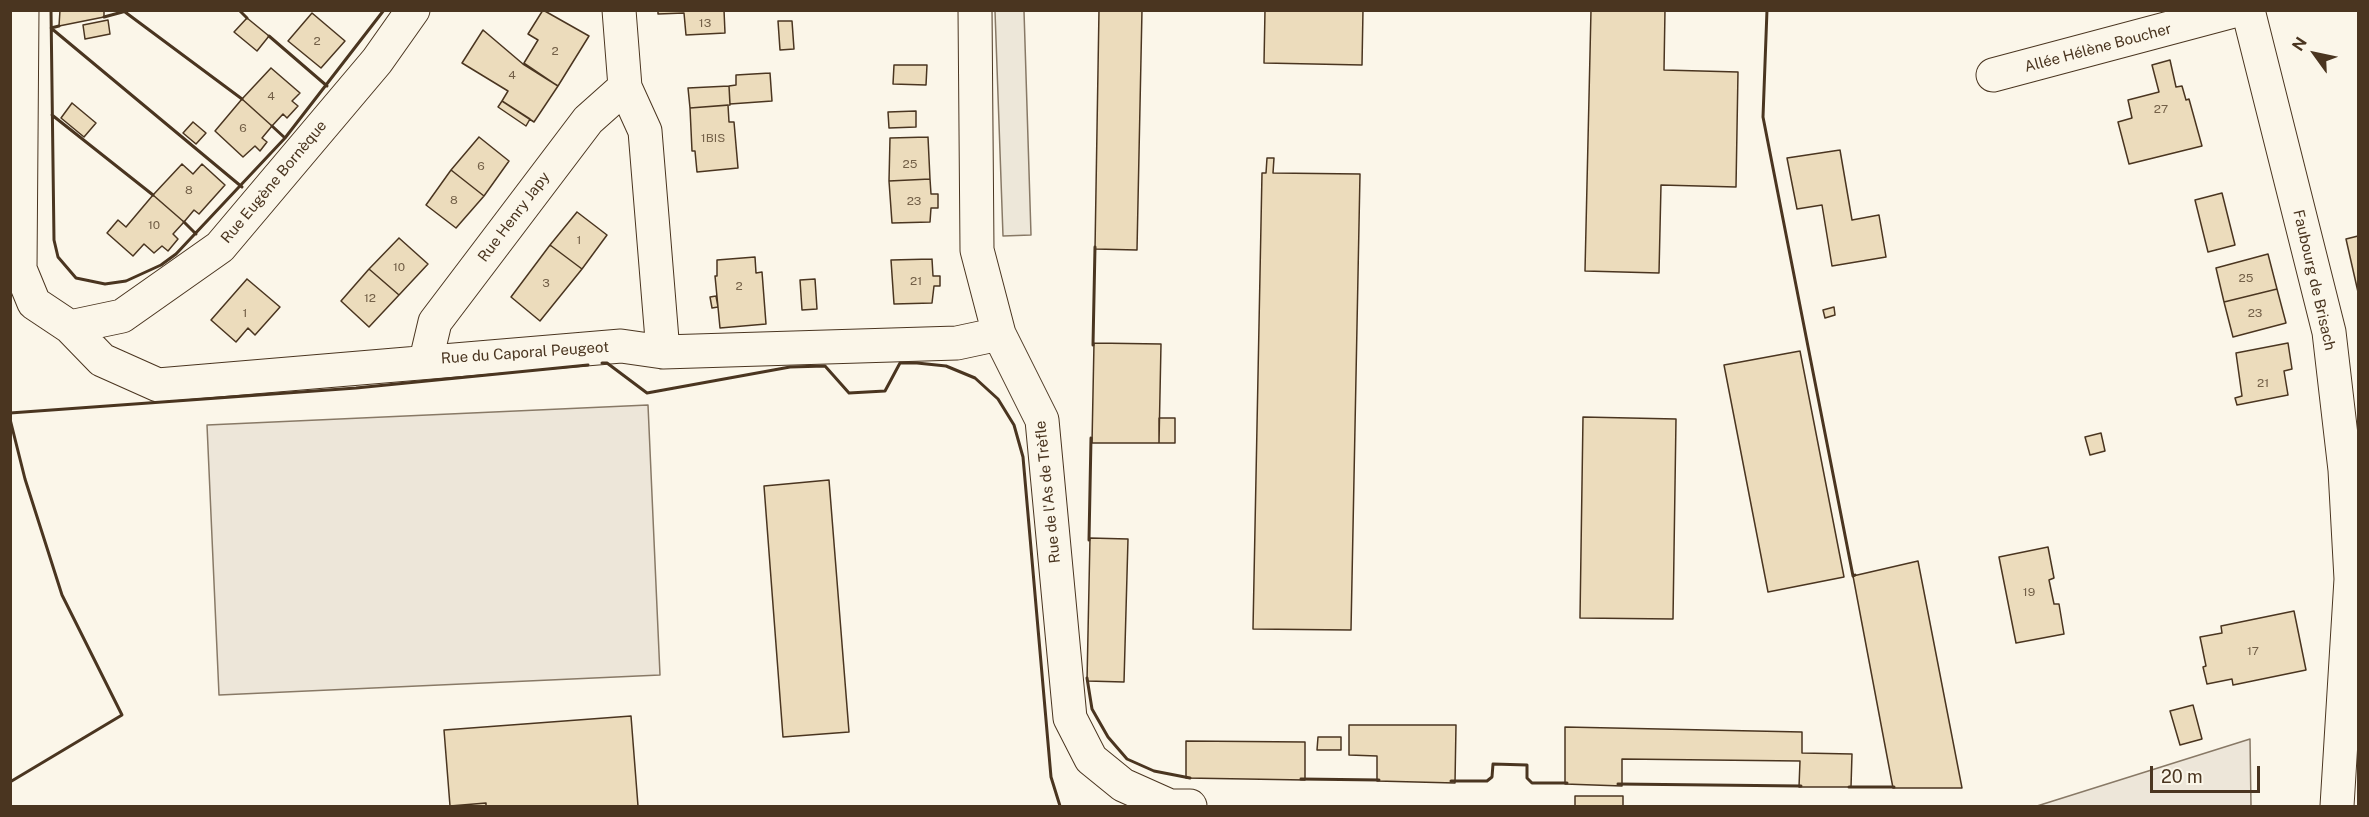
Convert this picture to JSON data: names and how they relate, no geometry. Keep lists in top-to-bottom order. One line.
{"streets":{"street":["Allée Hélène Boucher","Rue Eugène Bornèque","Rue Henry Japy","Faubourg de Brisach","Rue du Caporal Peugeot","Rue de l'As de Trèfle"]},"crossings":[["Rue Eugène Bornèque","Rue du Caporal Peugeot"],["Rue Henry Japy","Rue du Caporal Peugeot"],["Rue du Caporal Peugeot","Rue de l'As de Trèfle"]],"house_numbers":["13","2","2","4","4","27","6","1BIS","25","6","8","8","23","10","1","10","25","21","3","2","12","1","23","21","19","17"],"scale_bar":"20 m","north":"top left"}
